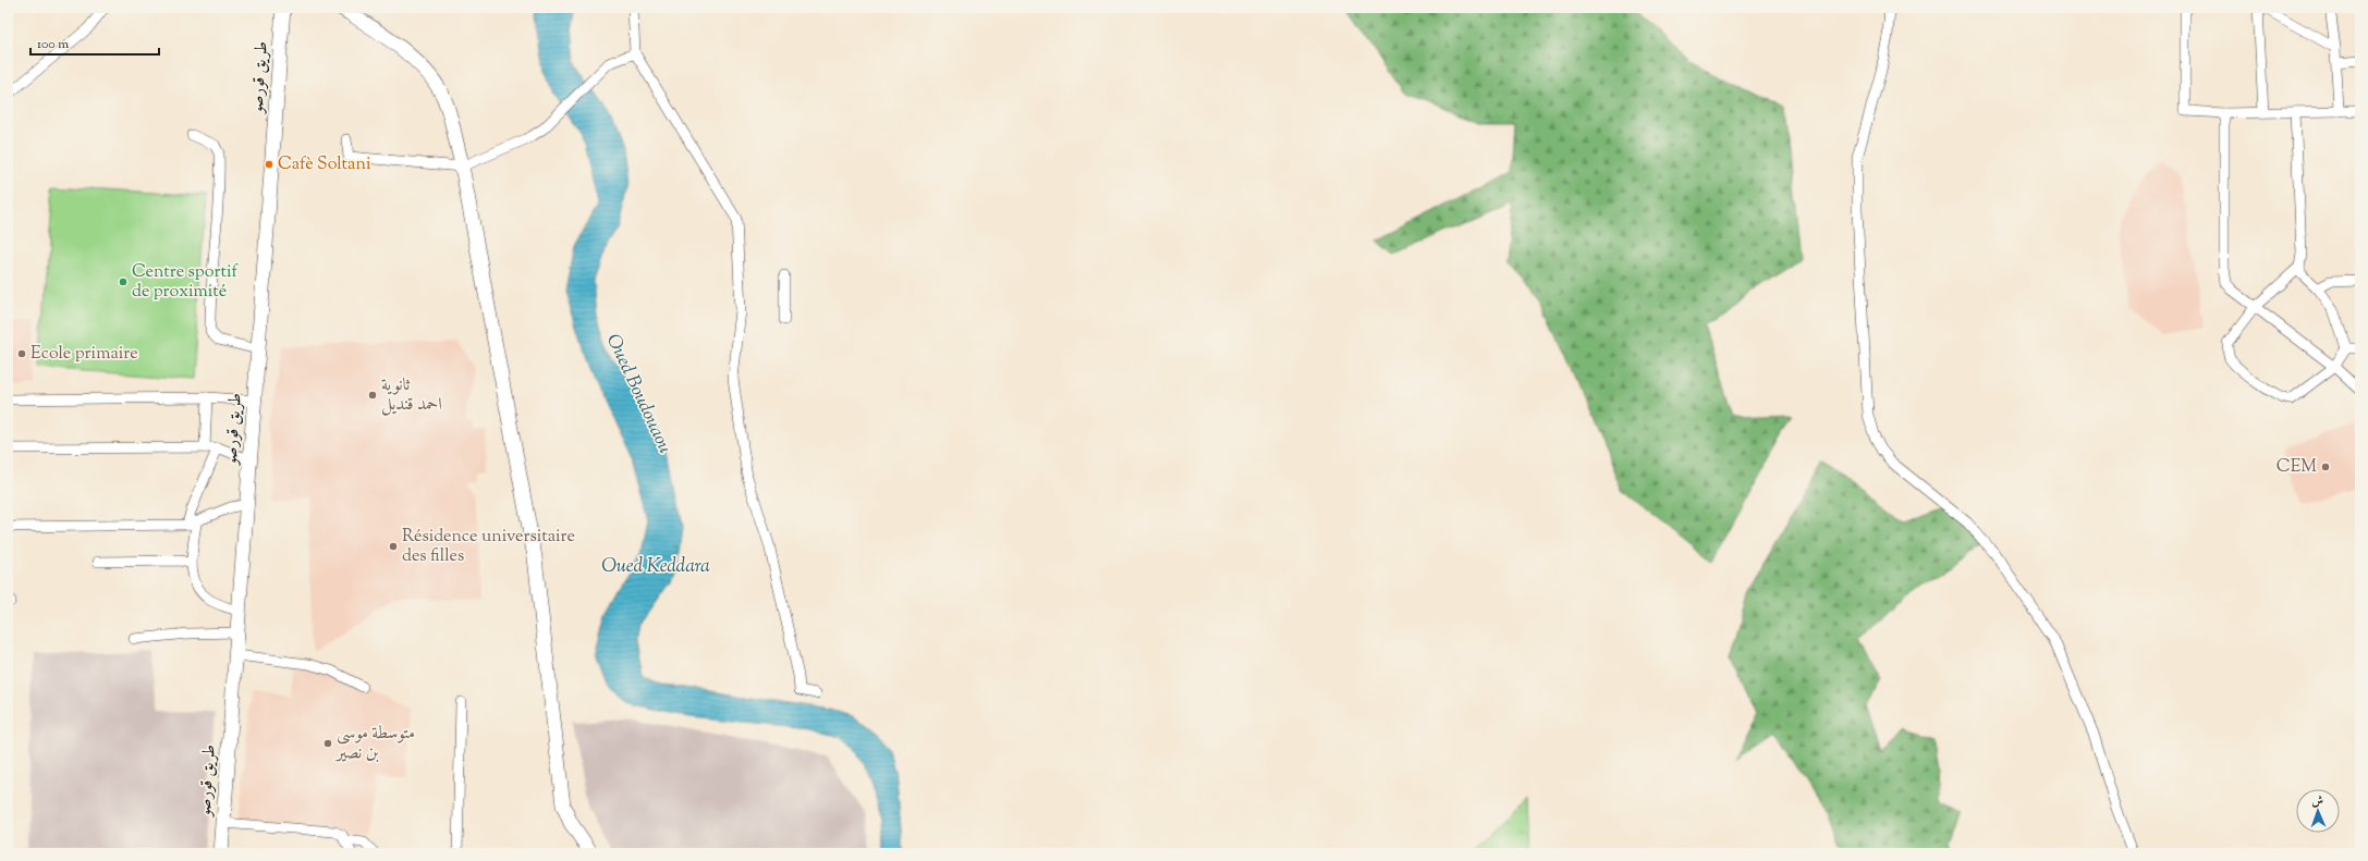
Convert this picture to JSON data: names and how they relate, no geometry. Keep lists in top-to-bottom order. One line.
{"streets":{"main road":["طريق قورصو"]},"water":["Oued Boudouaou","Oued Keddara"],"places":["Cafè Soltani","Centre sportif de proximité","Ecole primaire","ثانوية احمد قنديل","CEM","Résidence universitaire des filles","متوسطة موسى بن نصير"],"scale_bar":"100 m","north":"top"}
